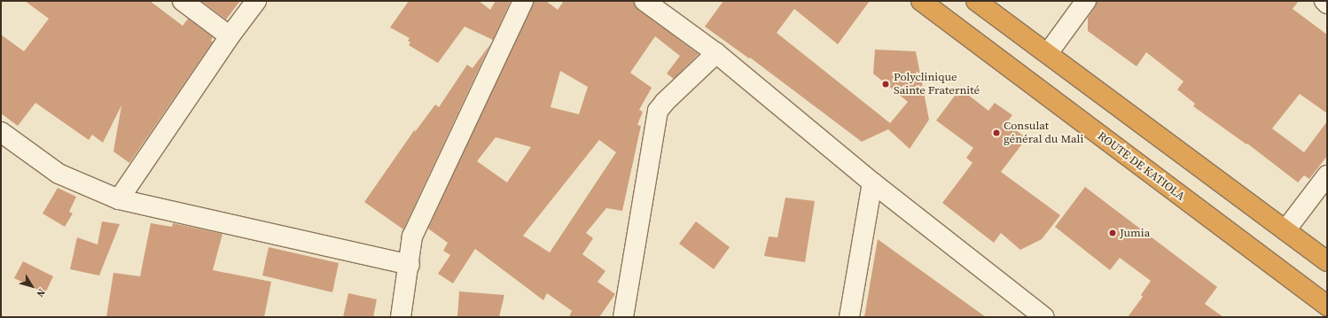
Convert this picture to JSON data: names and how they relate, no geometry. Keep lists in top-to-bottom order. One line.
{"streets":{"highway":["ROUTE DE KATIOLA"]},"places":["Polyclinique Sainte Fraternité","Consulat général du Mali","Jumia"],"north":"bottom right"}
